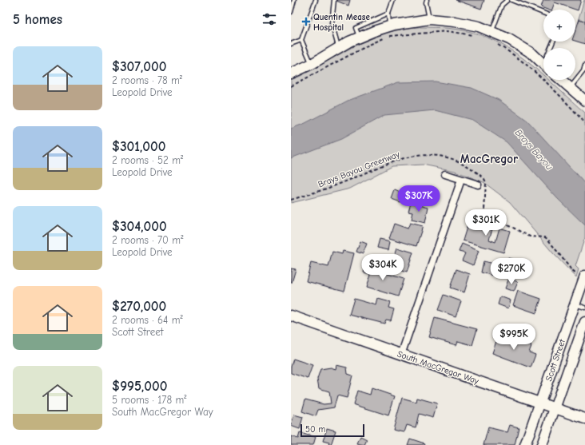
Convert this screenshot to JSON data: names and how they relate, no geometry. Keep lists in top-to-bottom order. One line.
{"streets":{"main road":["Scott Street","South MacGregor Way"],"path":["Brays Bayou Greenway"]},"crossings":[["Brays Bayou Greenway","Scott Street"],["Scott Street","South MacGregor Way"]],"districts":["MacGregor"],"water":["Brays Bayou"],"places":{"health":["Quentin Mease Hospital"]},"scale_bar":"50 m","page":{"heading":"5 homes","map_buttons":["+","−"],"list":[{"name":"$307,000","note":"2 rooms · 78 m² · Leopold Drive"},{"name":"$301,000","note":"2 rooms · 52 m² · Leopold Drive"},{"name":"$304,000","note":"2 rooms · 70 m² · Leopold Drive"},{"name":"$270,000","note":"2 rooms · 64 m² · Scott Street"},{"name":"$995,000","note":"5 rooms · 178 m² · South MacGregor Way"}],"price":["$307K","$301K","$304K","$270K","$995K"],"scale":"50 m"}}
